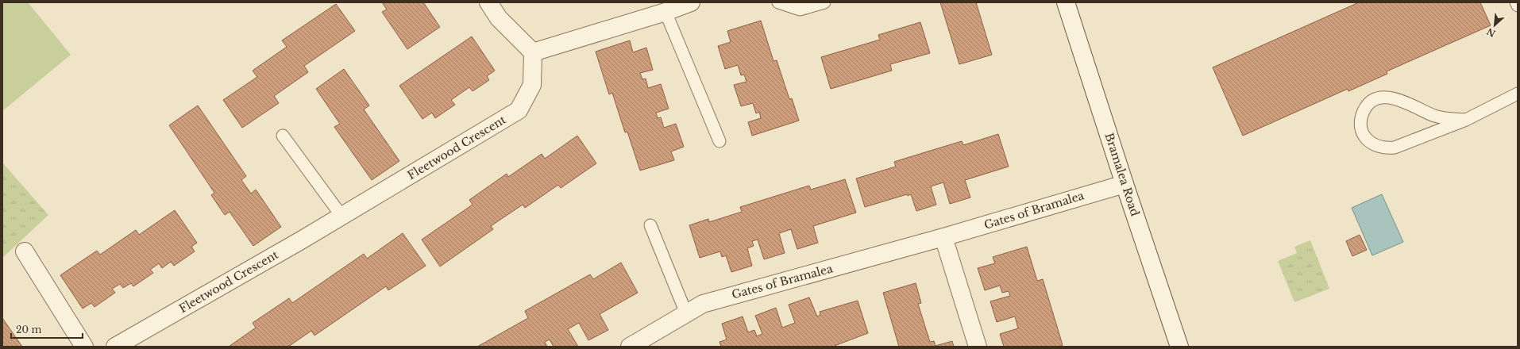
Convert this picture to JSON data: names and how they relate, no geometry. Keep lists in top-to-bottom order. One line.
{"streets":{"street":["Fleetwood Crescent","Bramalea Road","Gates of Bramalea"]},"crossings":[["Bramalea Road","Gates of Bramalea"]],"scale_bar":"20 m","north":"bottom left"}
